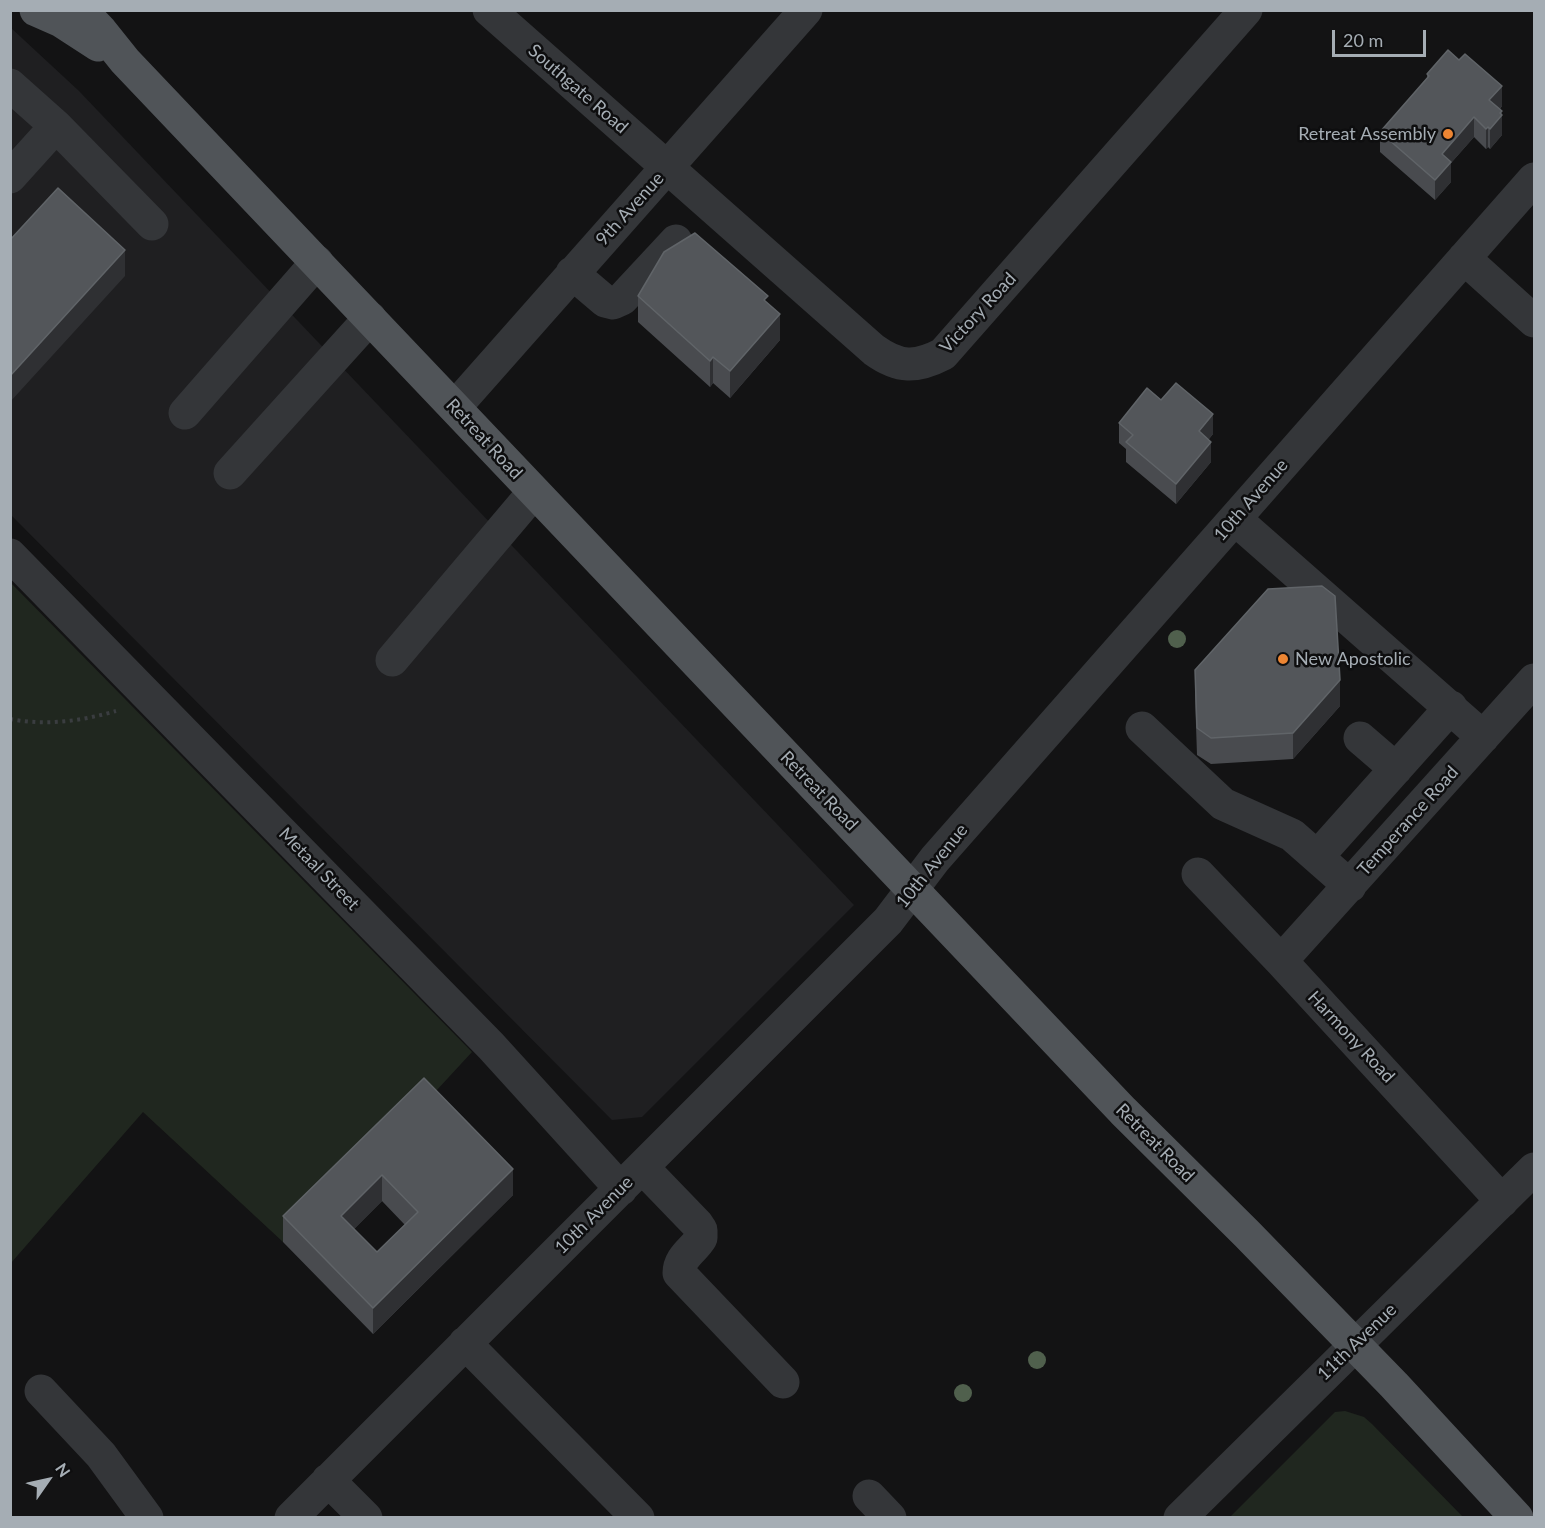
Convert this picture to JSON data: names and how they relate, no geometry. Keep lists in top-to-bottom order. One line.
{"streets":{"main road":["Retreat Road"],"street":["Southgate Road","9th Avenue","Victory Road","10th Avenue","Temperance Road","Metaal Street","Harmony Road","11th Avenue"]},"crossings":[["Southgate Road","9th Avenue"],["Southgate Road","Victory Road"],["9th Avenue","Victory Road"],["9th Avenue","Retreat Road"],["Retreat Road","10th Avenue"],["Retreat Road","11th Avenue"],["10th Avenue","Metaal Street"],["Temperance Road","Harmony Road"],["Harmony Road","11th Avenue"]],"places":["Retreat Assembly","New Apostolic"],"scale_bar":"20 m","north":"top right"}
